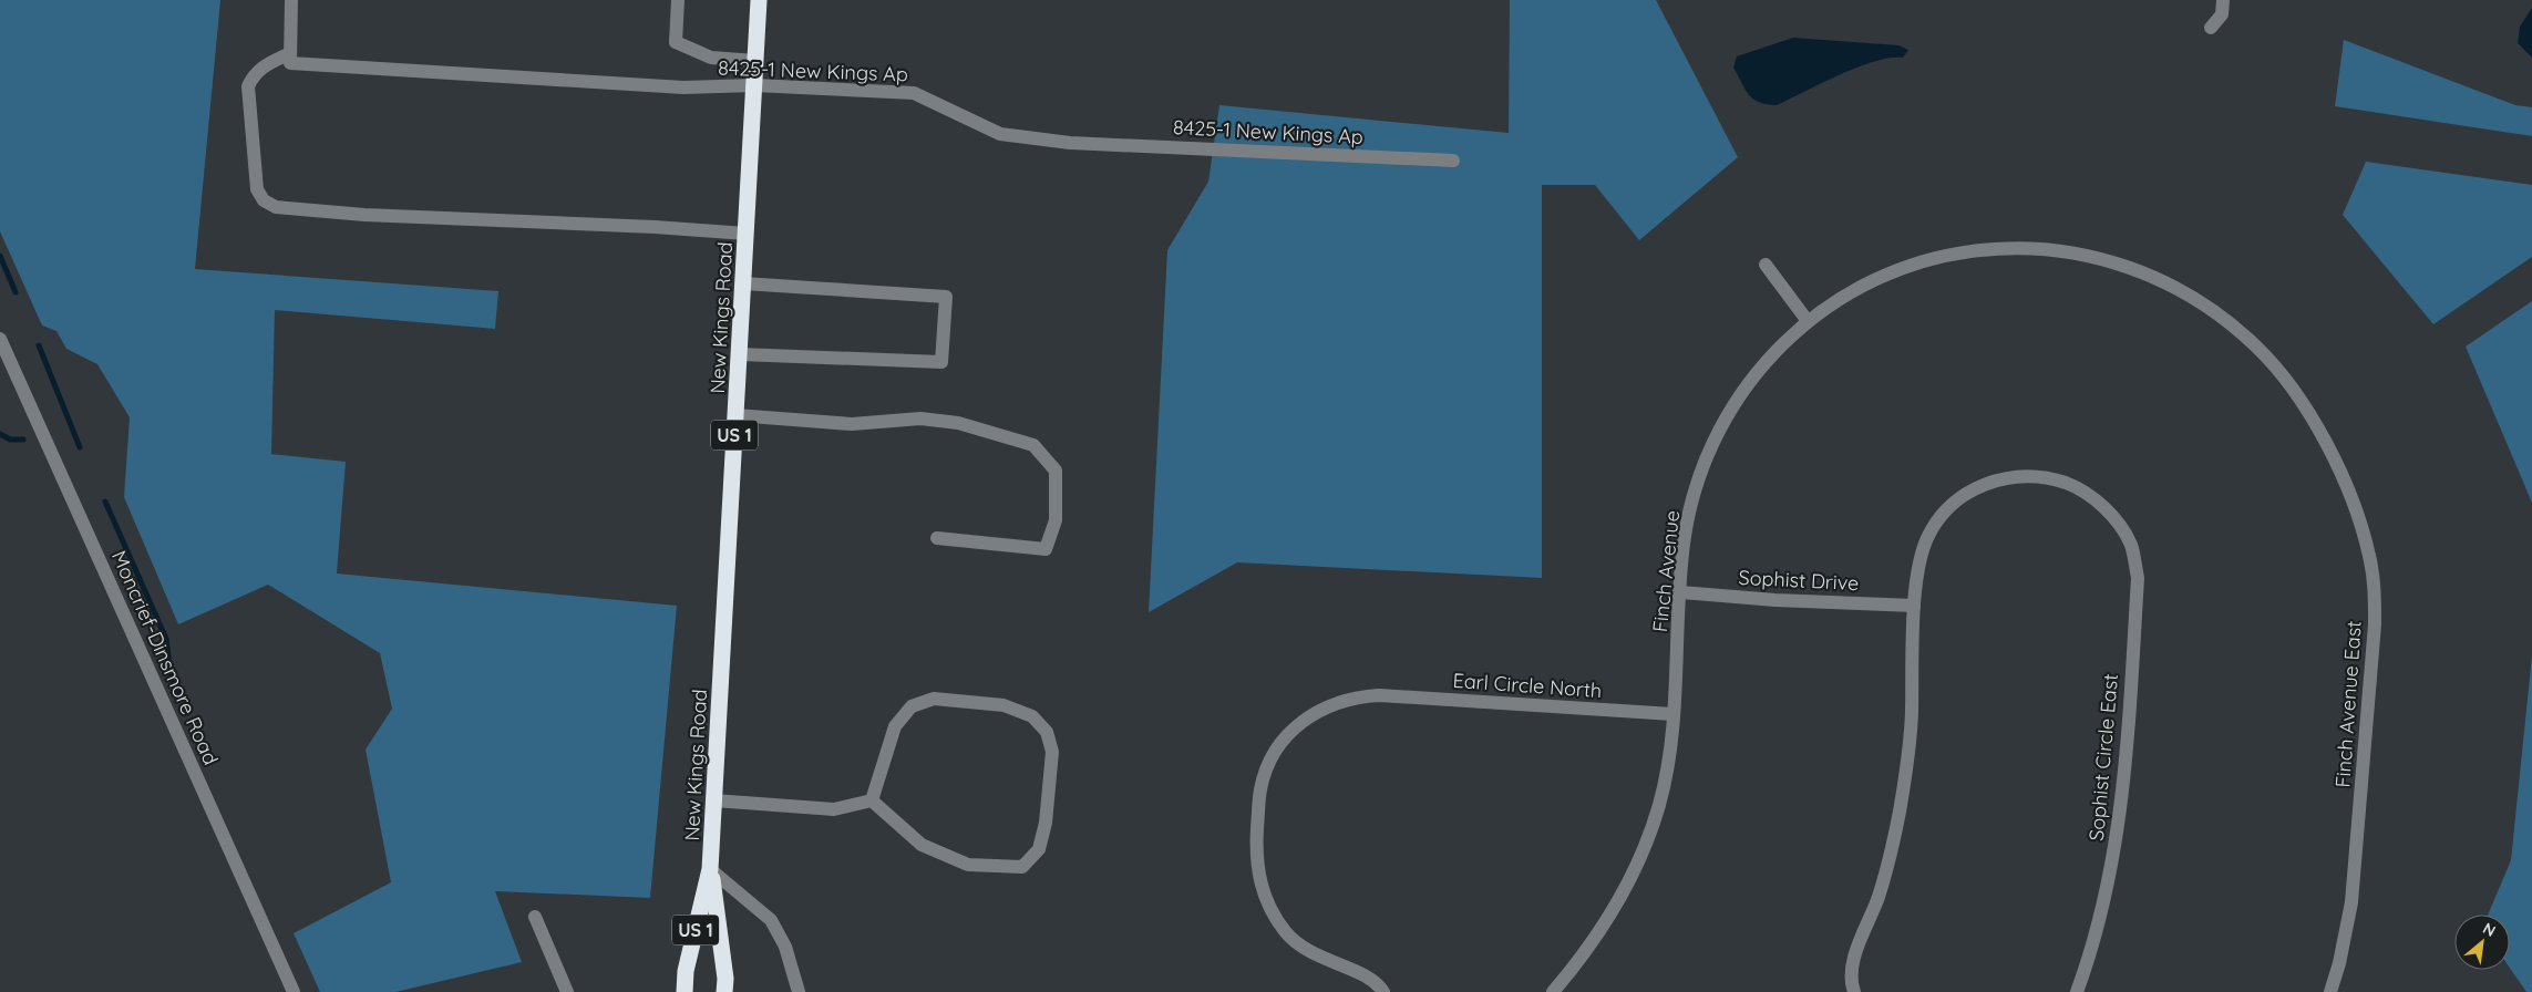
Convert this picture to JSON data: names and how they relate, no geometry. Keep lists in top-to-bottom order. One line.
{"streets":{"highway":["New Kings Road","US 1"],"street":["8425-1 New Kings Ap","Finch Avenue","Sophist Drive","Moncrief-Dinsmore Road","Earl Circle North","Finch Avenue East","Sophist Circle East"]},"crossings":[["8425-1 New Kings Ap","New Kings Road"],["Finch Avenue","Sophist Drive"],["Finch Avenue","Earl Circle North"],["Finch Avenue","Finch Avenue East"],["Sophist Drive","Sophist Circle East"]],"north":"top right"}
